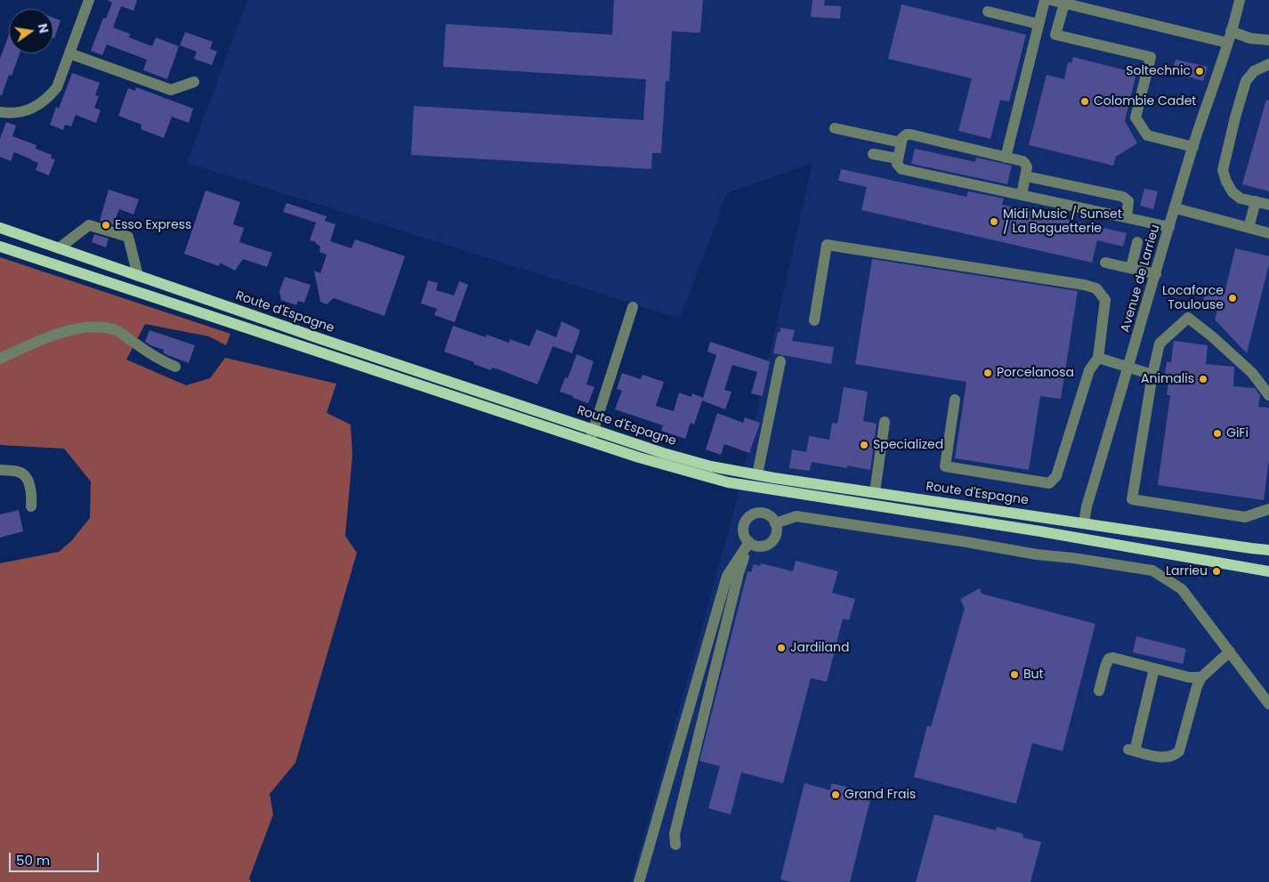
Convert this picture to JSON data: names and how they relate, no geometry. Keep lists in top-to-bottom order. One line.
{"streets":{"main road":["Route d'Espagne"],"street":["Avenue de Larrieu"]},"crossings":[["Avenue de Larrieu","Route d'Espagne"]],"places":["Soltechnic","Colombie Cadet","Midi Music / Sunset / La Baguetterie","Esso Express","Locaforce Toulouse","Porcelanosa","Animalis","GiFi","Specialized","Larrieu","Jardiland","But","Grand Frais"],"scale_bar":"50 m","north":"right"}
